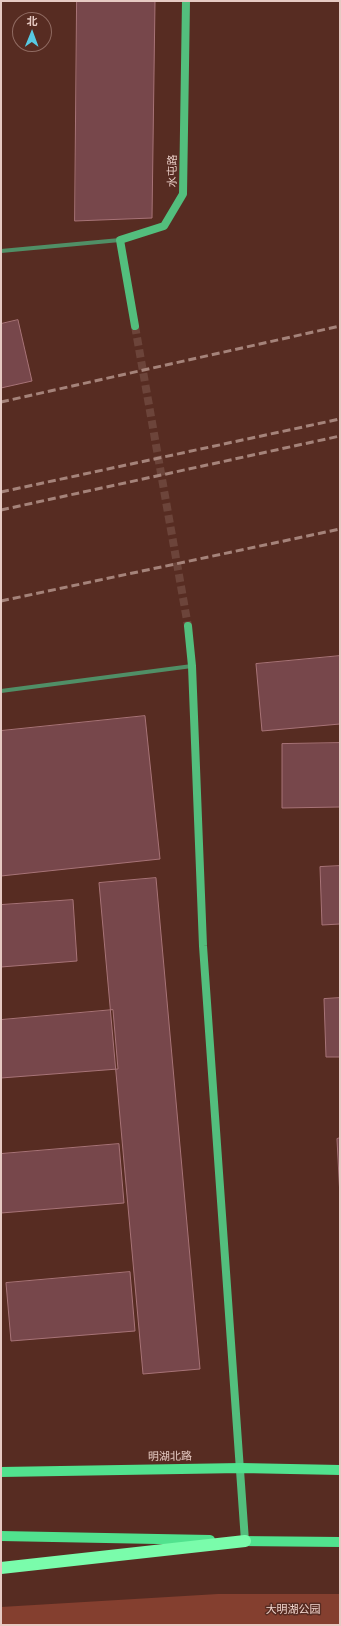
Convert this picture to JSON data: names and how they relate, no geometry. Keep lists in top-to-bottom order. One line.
{"streets":{"main road":["明湖北路"],"street":["水屯路"]},"parks":["大明湖公园"],"north":"top"}
